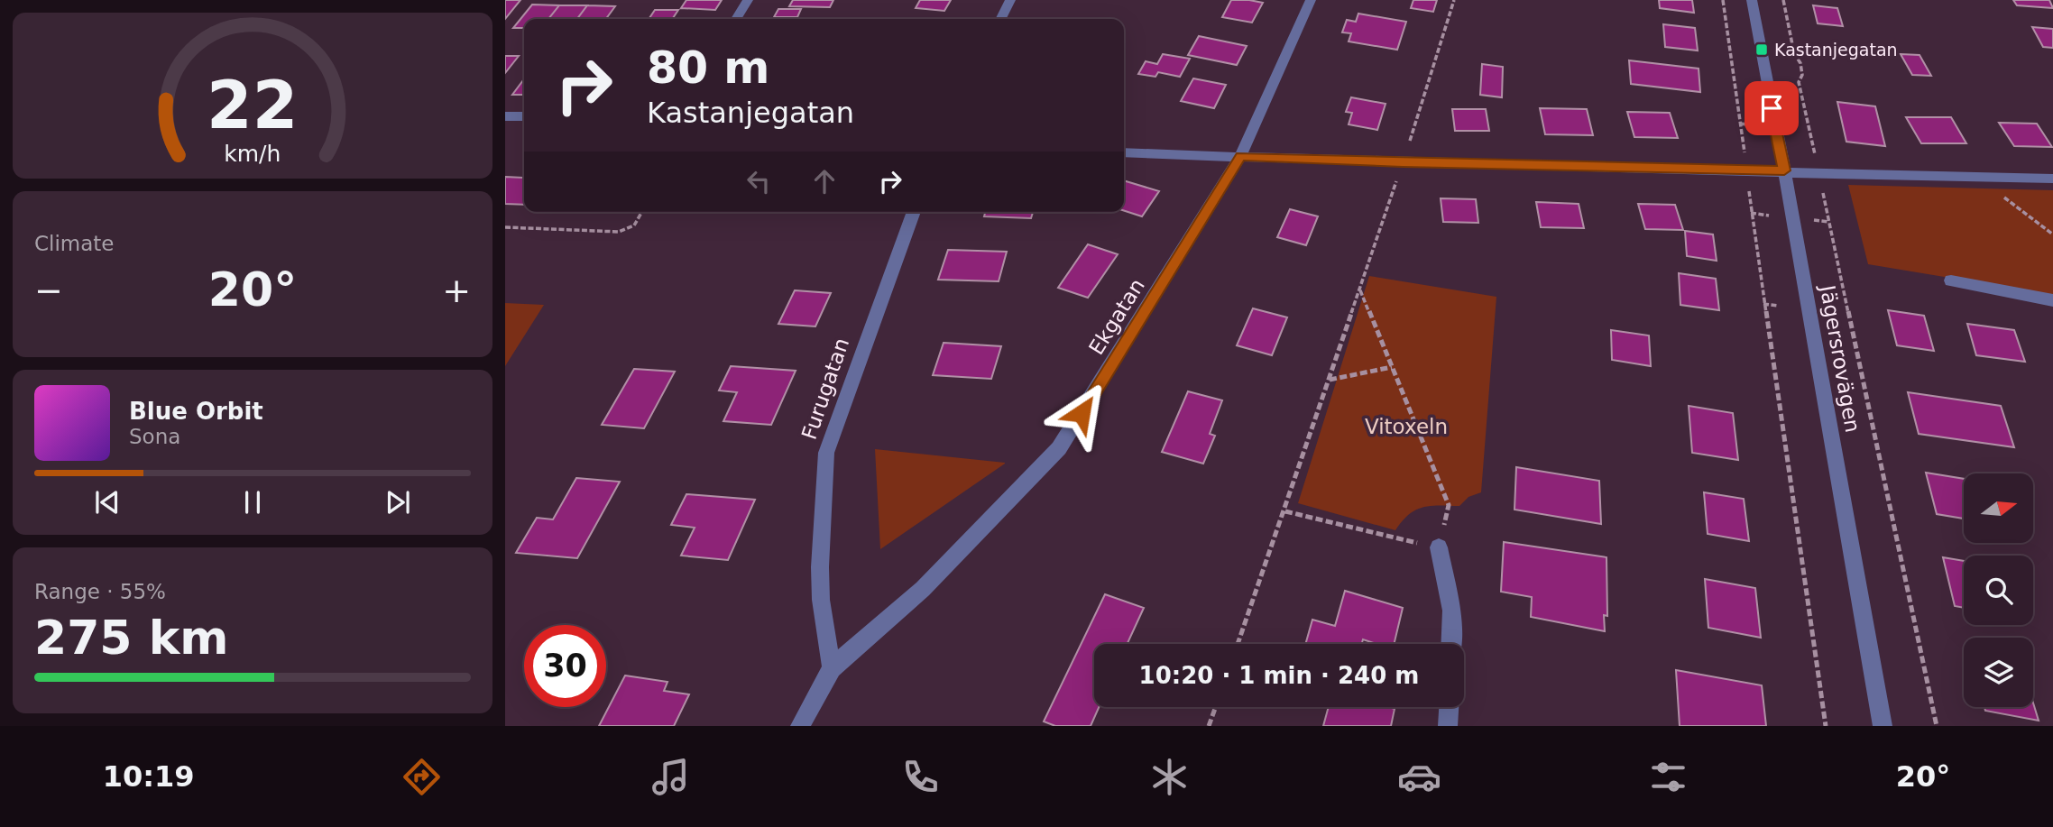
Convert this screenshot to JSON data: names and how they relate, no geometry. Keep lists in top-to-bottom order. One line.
{"streets":{"street":["Ekgatan","Jägersrovägen","Furugatan"]},"crossings":[["Ekgatan","Furugatan"]],"parks":["Vitoxeln"],"places":{"transit":["Kastanjegatan"]},"north":"right","page":{"turn":["80 m","Kastanjegatan"],"tile":["Climate",["Range · 55%","275 km"]],"heat":["−","20°","+"],"song":["Blue Orbit","Sona"],"limit":"30","trip":"10:20 · 1 min · 240 m","tabs":["10:19","20°"],"gauge":["22","km/h"]}}
